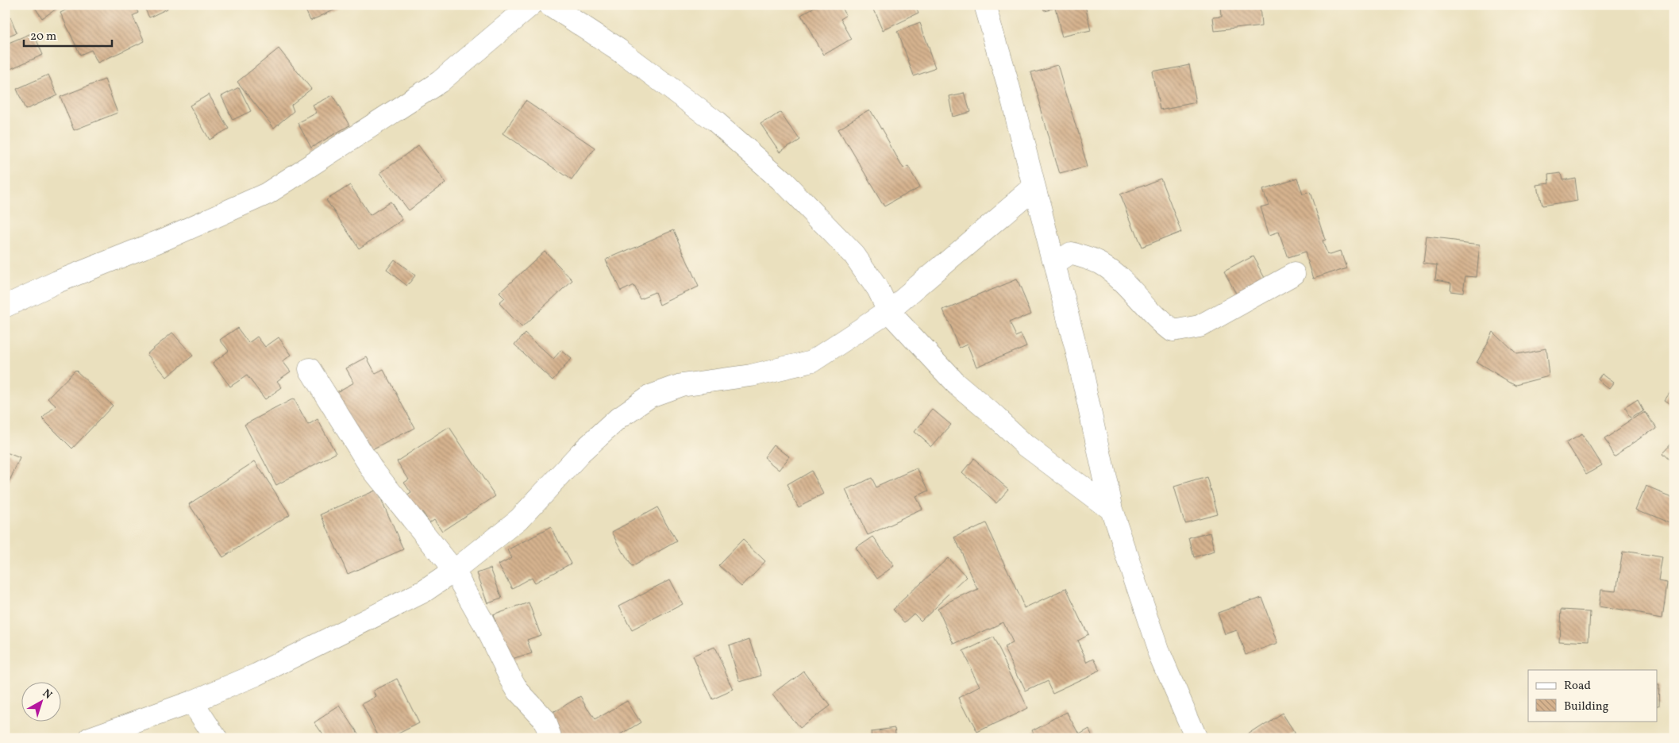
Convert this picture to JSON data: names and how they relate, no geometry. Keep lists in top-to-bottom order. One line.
{"legend":["Road","Building"],"scale_bar":"20 m","north":"top right"}
